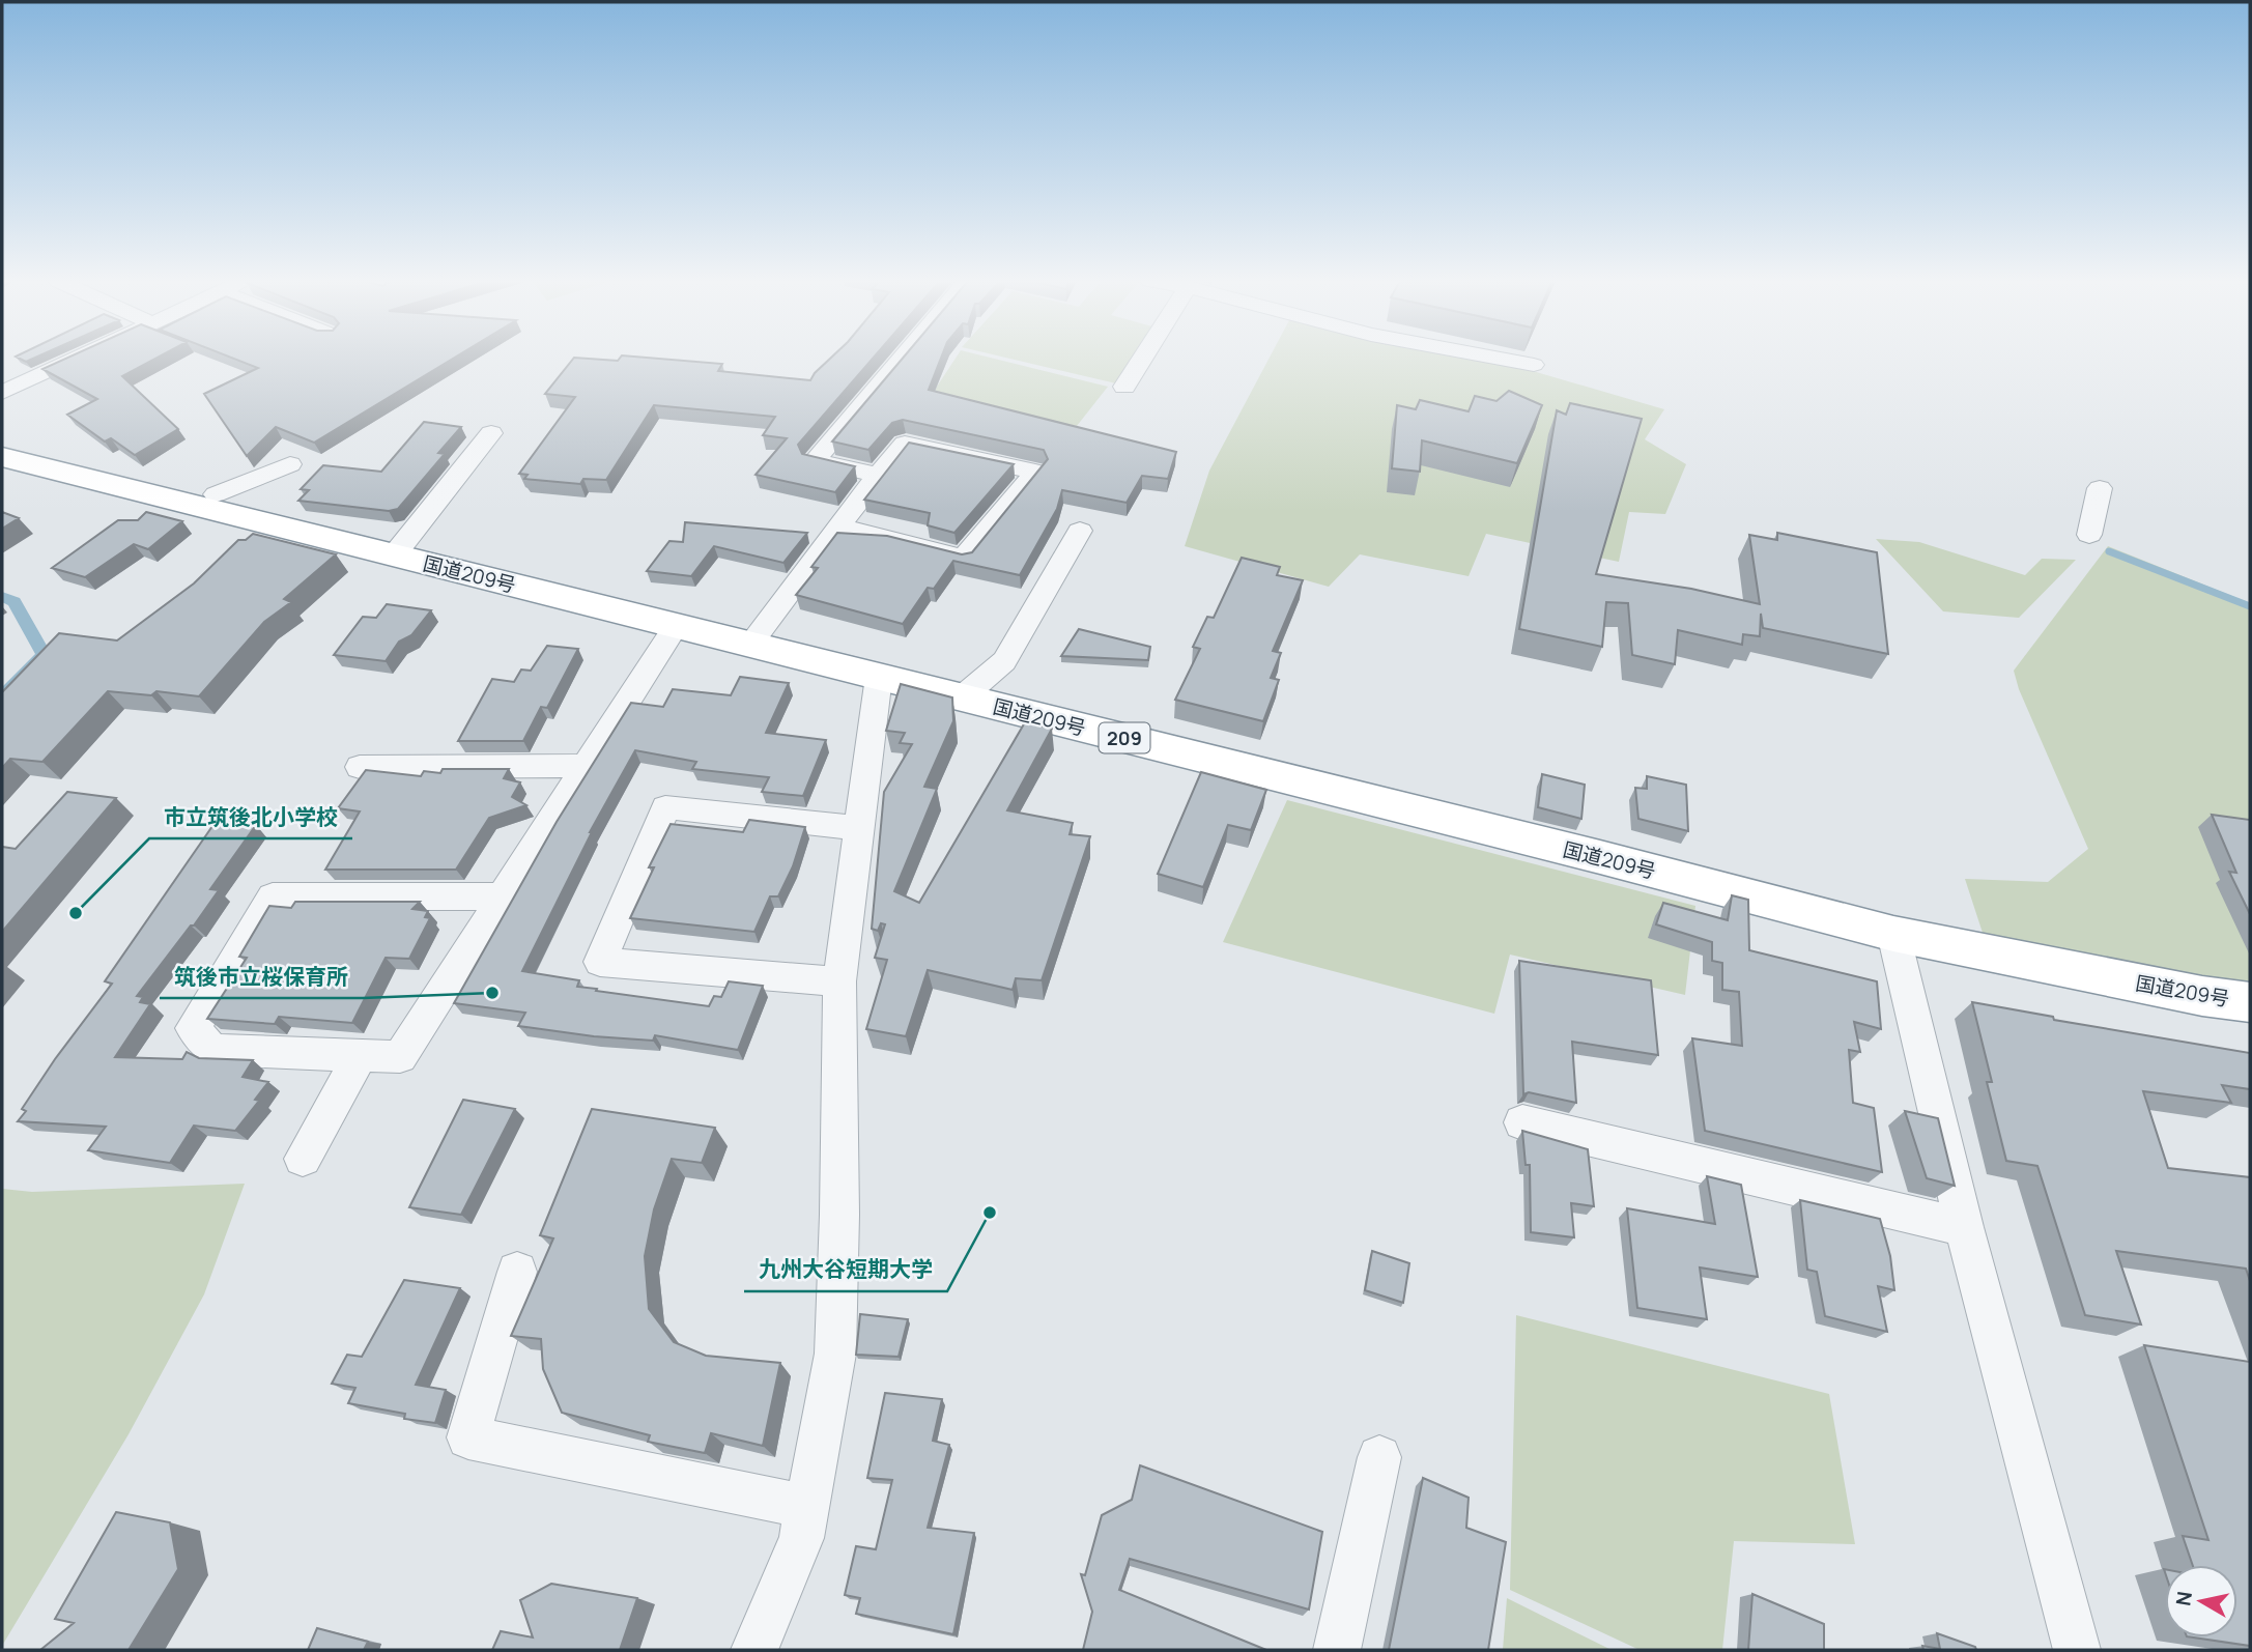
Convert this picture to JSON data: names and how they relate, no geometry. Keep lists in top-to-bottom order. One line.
{"streets":{"highway":["国道209号","209"]},"places":["市立筑後北小学校","筑後市立桜保育所","九州大谷短期大学"],"north":"left"}
